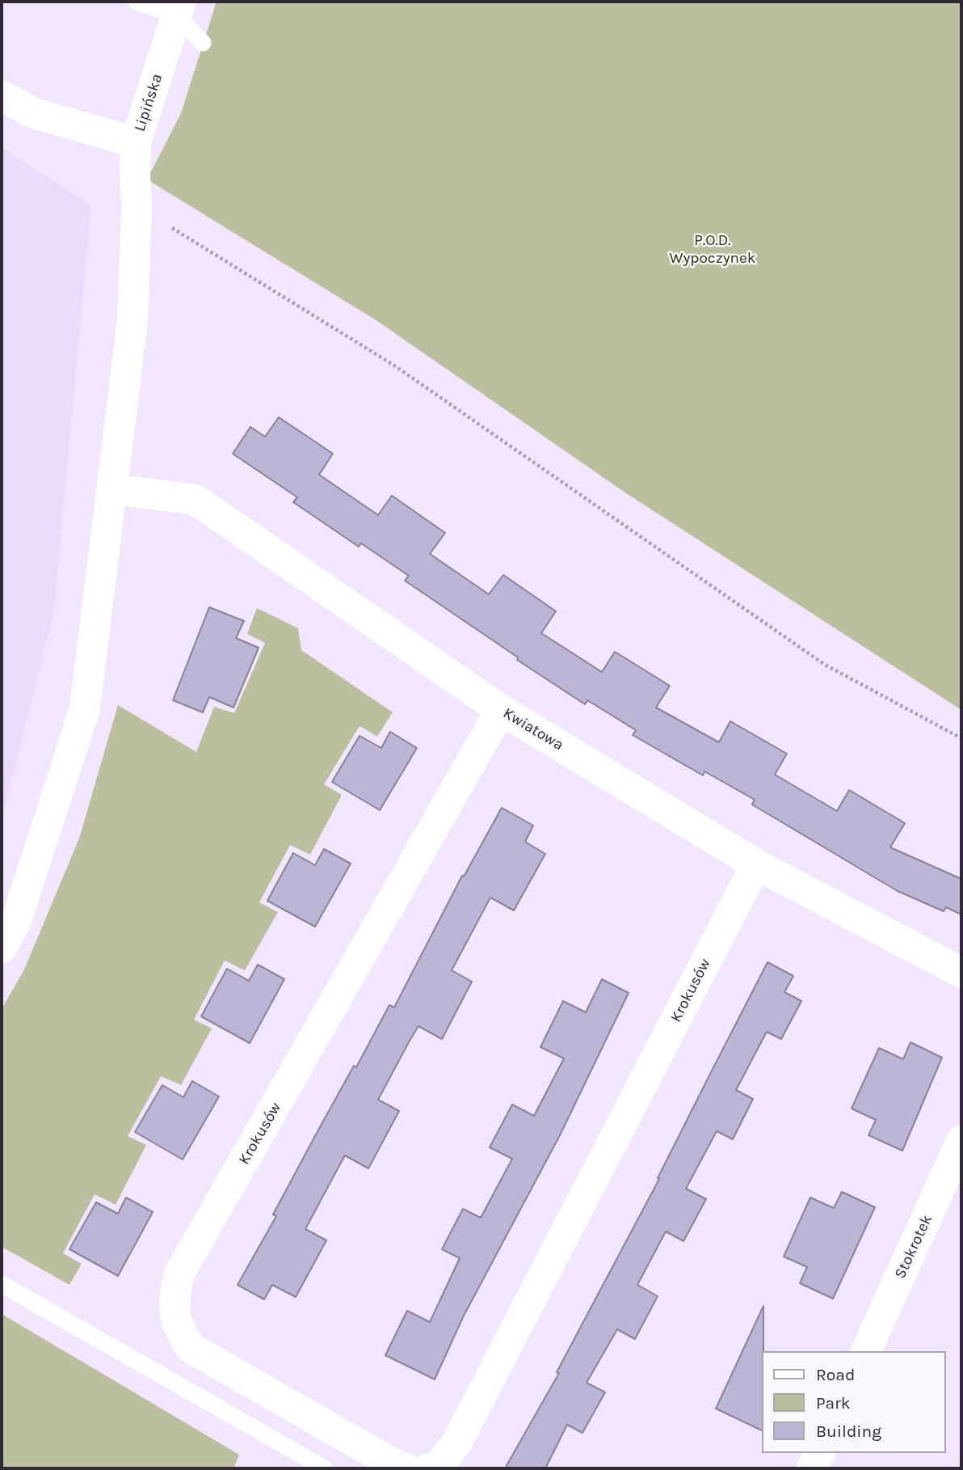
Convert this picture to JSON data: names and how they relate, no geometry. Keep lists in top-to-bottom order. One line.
{"streets":{"street":["Lipińska","Kwiatowa","Krokusów","Stokrotek"]},"crossings":[["Lipińska","Kwiatowa"],["Kwiatowa","Krokusów"]],"parks":["P.O.D. Wypoczynek"],"legend":["Road","Park","Building"]}
